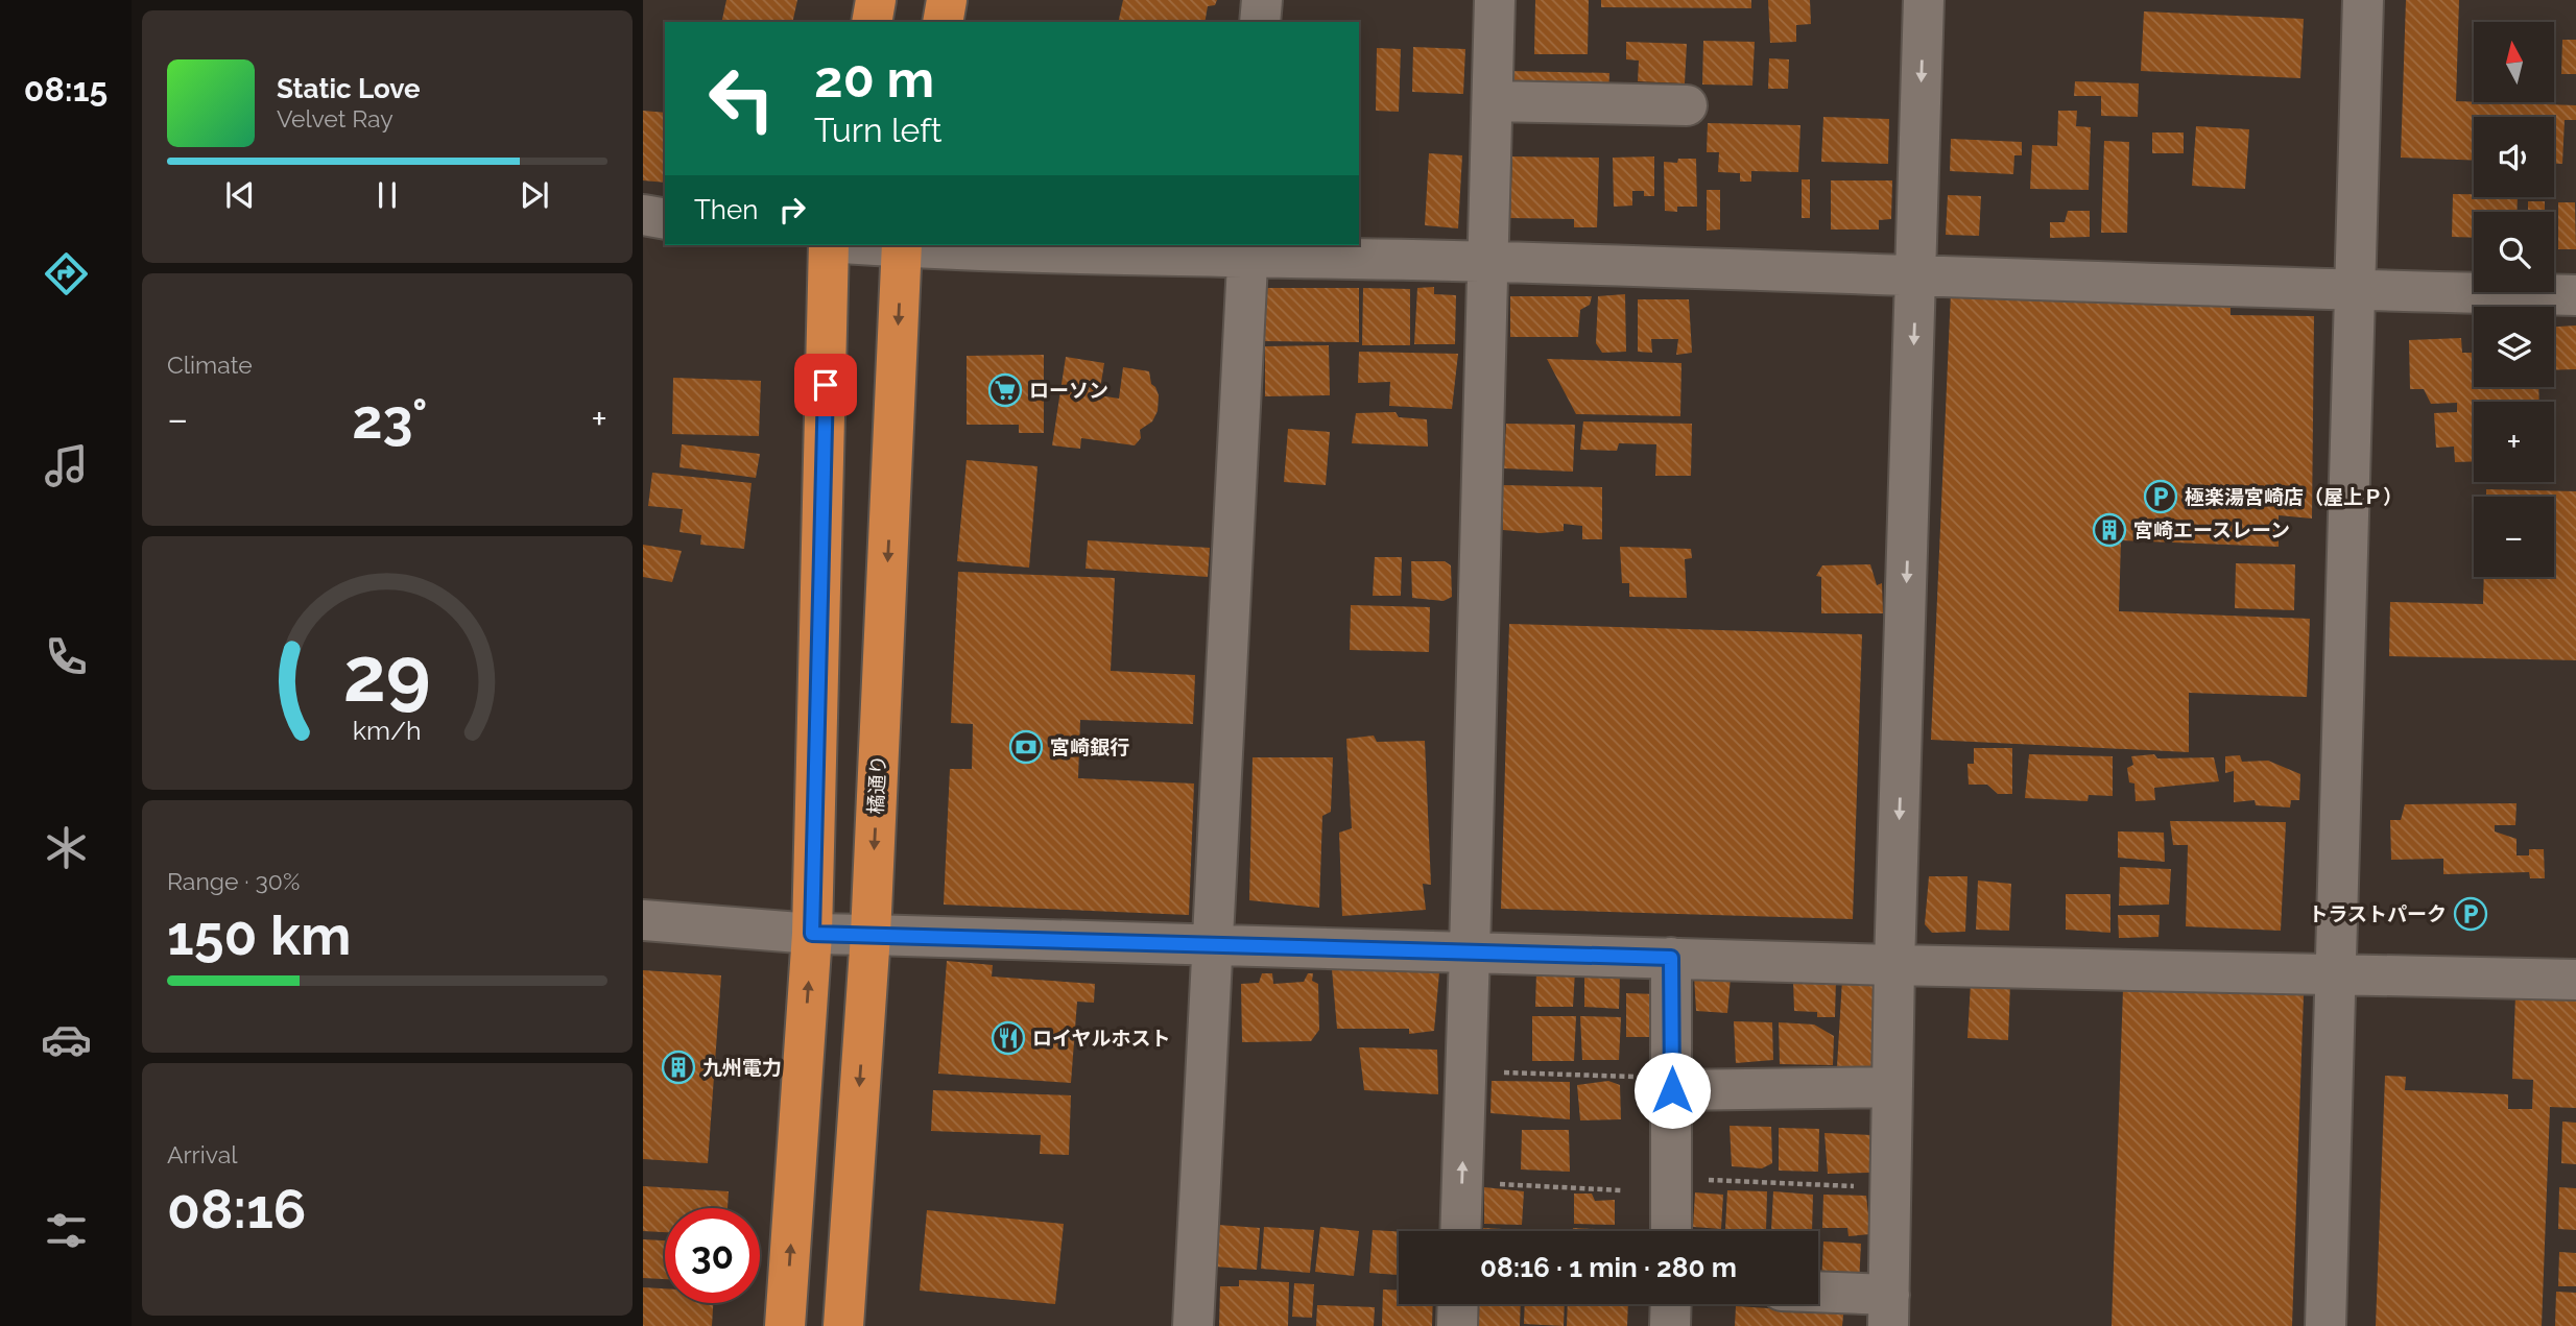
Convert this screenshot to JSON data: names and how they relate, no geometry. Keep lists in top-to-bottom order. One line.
{"streets":{"highway":["橘通り"]},"places":{"supermarket":["ローソン"],"parking":["極楽湯宮崎店（屋上Ｐ）","トラストパーク"],"building":["宮崎エースレーン","九州電力"],"bank":["宮崎銀行"],"restaurant":["ロイヤルホスト"]},"north":"top","page":{"tabs":"08:15","map_buttons":["+","−"],"turn":["20 m","Turn left"],"song":["Static Love","Velvet Ray"],"then":"Then","tile":["Climate",["Range · 30%","150 km"],["Arrival","08:16"]],"heat":["−","23°","+"],"limit":"30","trip":"08:16 · 1 min · 280 m","gauge":["29","km/h"]}}
